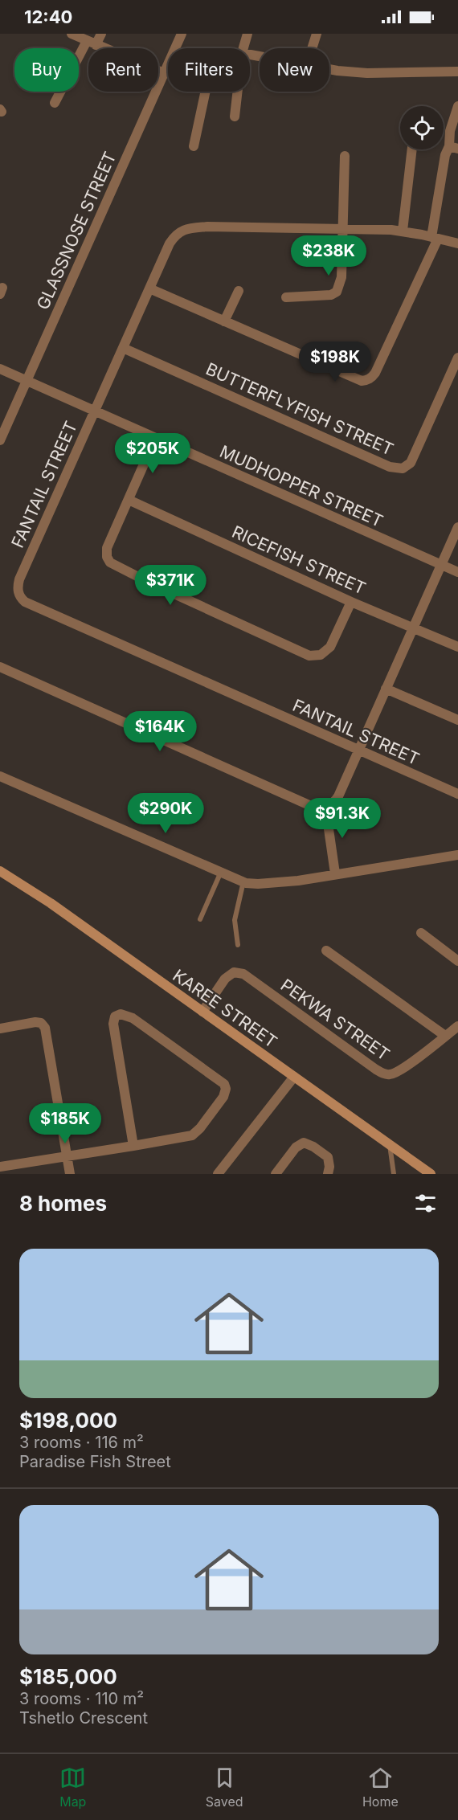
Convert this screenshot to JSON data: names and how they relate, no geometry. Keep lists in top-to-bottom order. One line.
{"streets":{"street":["GLASSNOSE STREET","BUTTERFLYFISH STREET","FANTAIL STREET","MUDHOPPER STREET","RICEFISH STREET","KAREE STREET","PEKWA STREET"]},"crossings":[["GLASSNOSE STREET","MUDHOPPER STREET"],["BUTTERFLYFISH STREET","FANTAIL STREET"],["FANTAIL STREET","MUDHOPPER STREET"],["KAREE STREET","PEKWA STREET"]],"page":{"status":"12:40","chip":["Buy","Rent","Filters","New"],"price":["$238K","$198K","$205K","$371K","$164K","$290K","$91.3K","$185K"],"heading":"8 homes","list":[{"name":"$198,000","note":"3 rooms · 116 m² · Paradise Fish Street"},{"name":"$185,000","note":"3 rooms · 110 m² · Tshetlo Crescent"}],"tabs":["Map","Saved","Home"]}}
